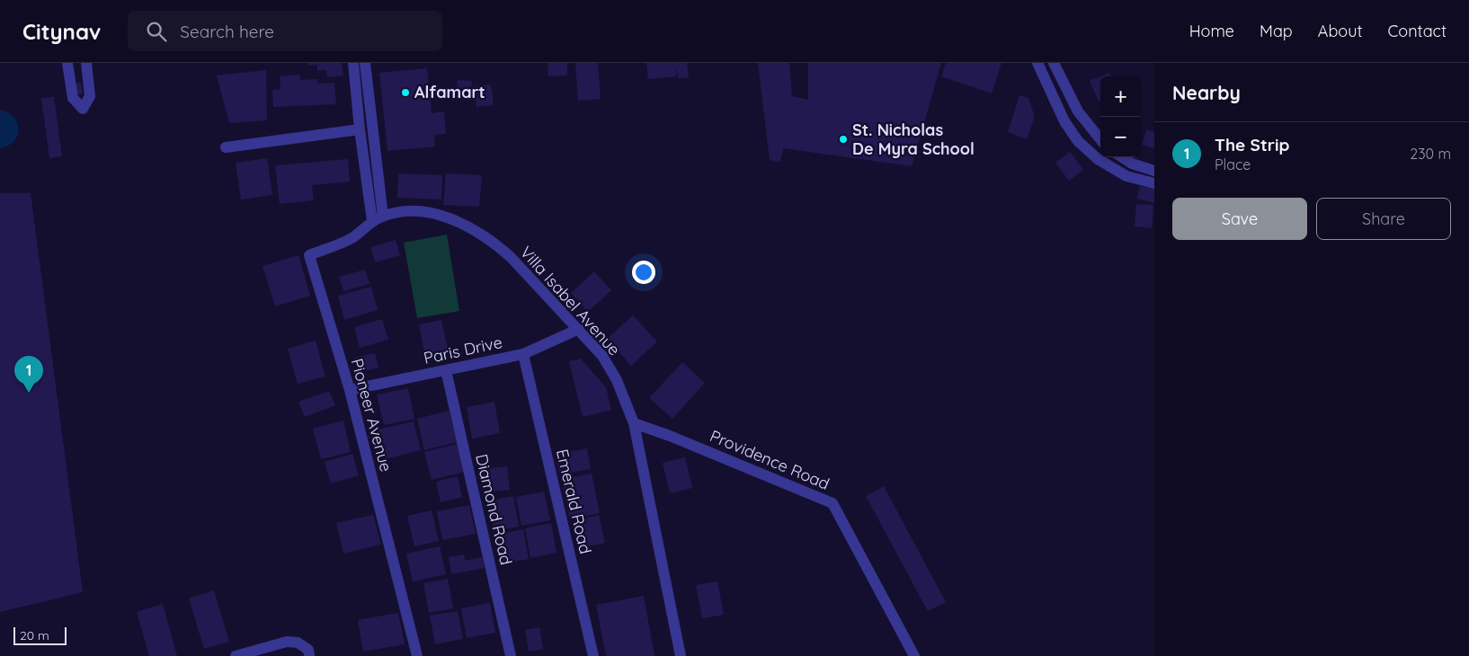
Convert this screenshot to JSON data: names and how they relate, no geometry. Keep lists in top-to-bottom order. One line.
{"streets":{"street":["Villa Isabel Avenue","Paris Drive","Pioneer Avenue","Providence Road","Emerald Road","Diamond Road"]},"crossings":[["Villa Isabel Avenue","Paris Drive"],["Villa Isabel Avenue","Pioneer Avenue"],["Villa Isabel Avenue","Providence Road"],["Paris Drive","Pioneer Avenue"],["Paris Drive","Emerald Road"],["Paris Drive","Diamond Road"]],"places":["Alfamart","St. Nicholas De Myra School"],"scale_bar":"20 m","page":{"header":"Citynav","search":"Search here","nav":["Home","Map","About","Contact"],"heading":"Nearby","map_buttons":["+","−"],"list":[{"mark":"1","name":"The Strip","note":"Place","value":"230 m"}],"buttons":["Save","Share"],"pins":"1","scale":"20 m"}}
